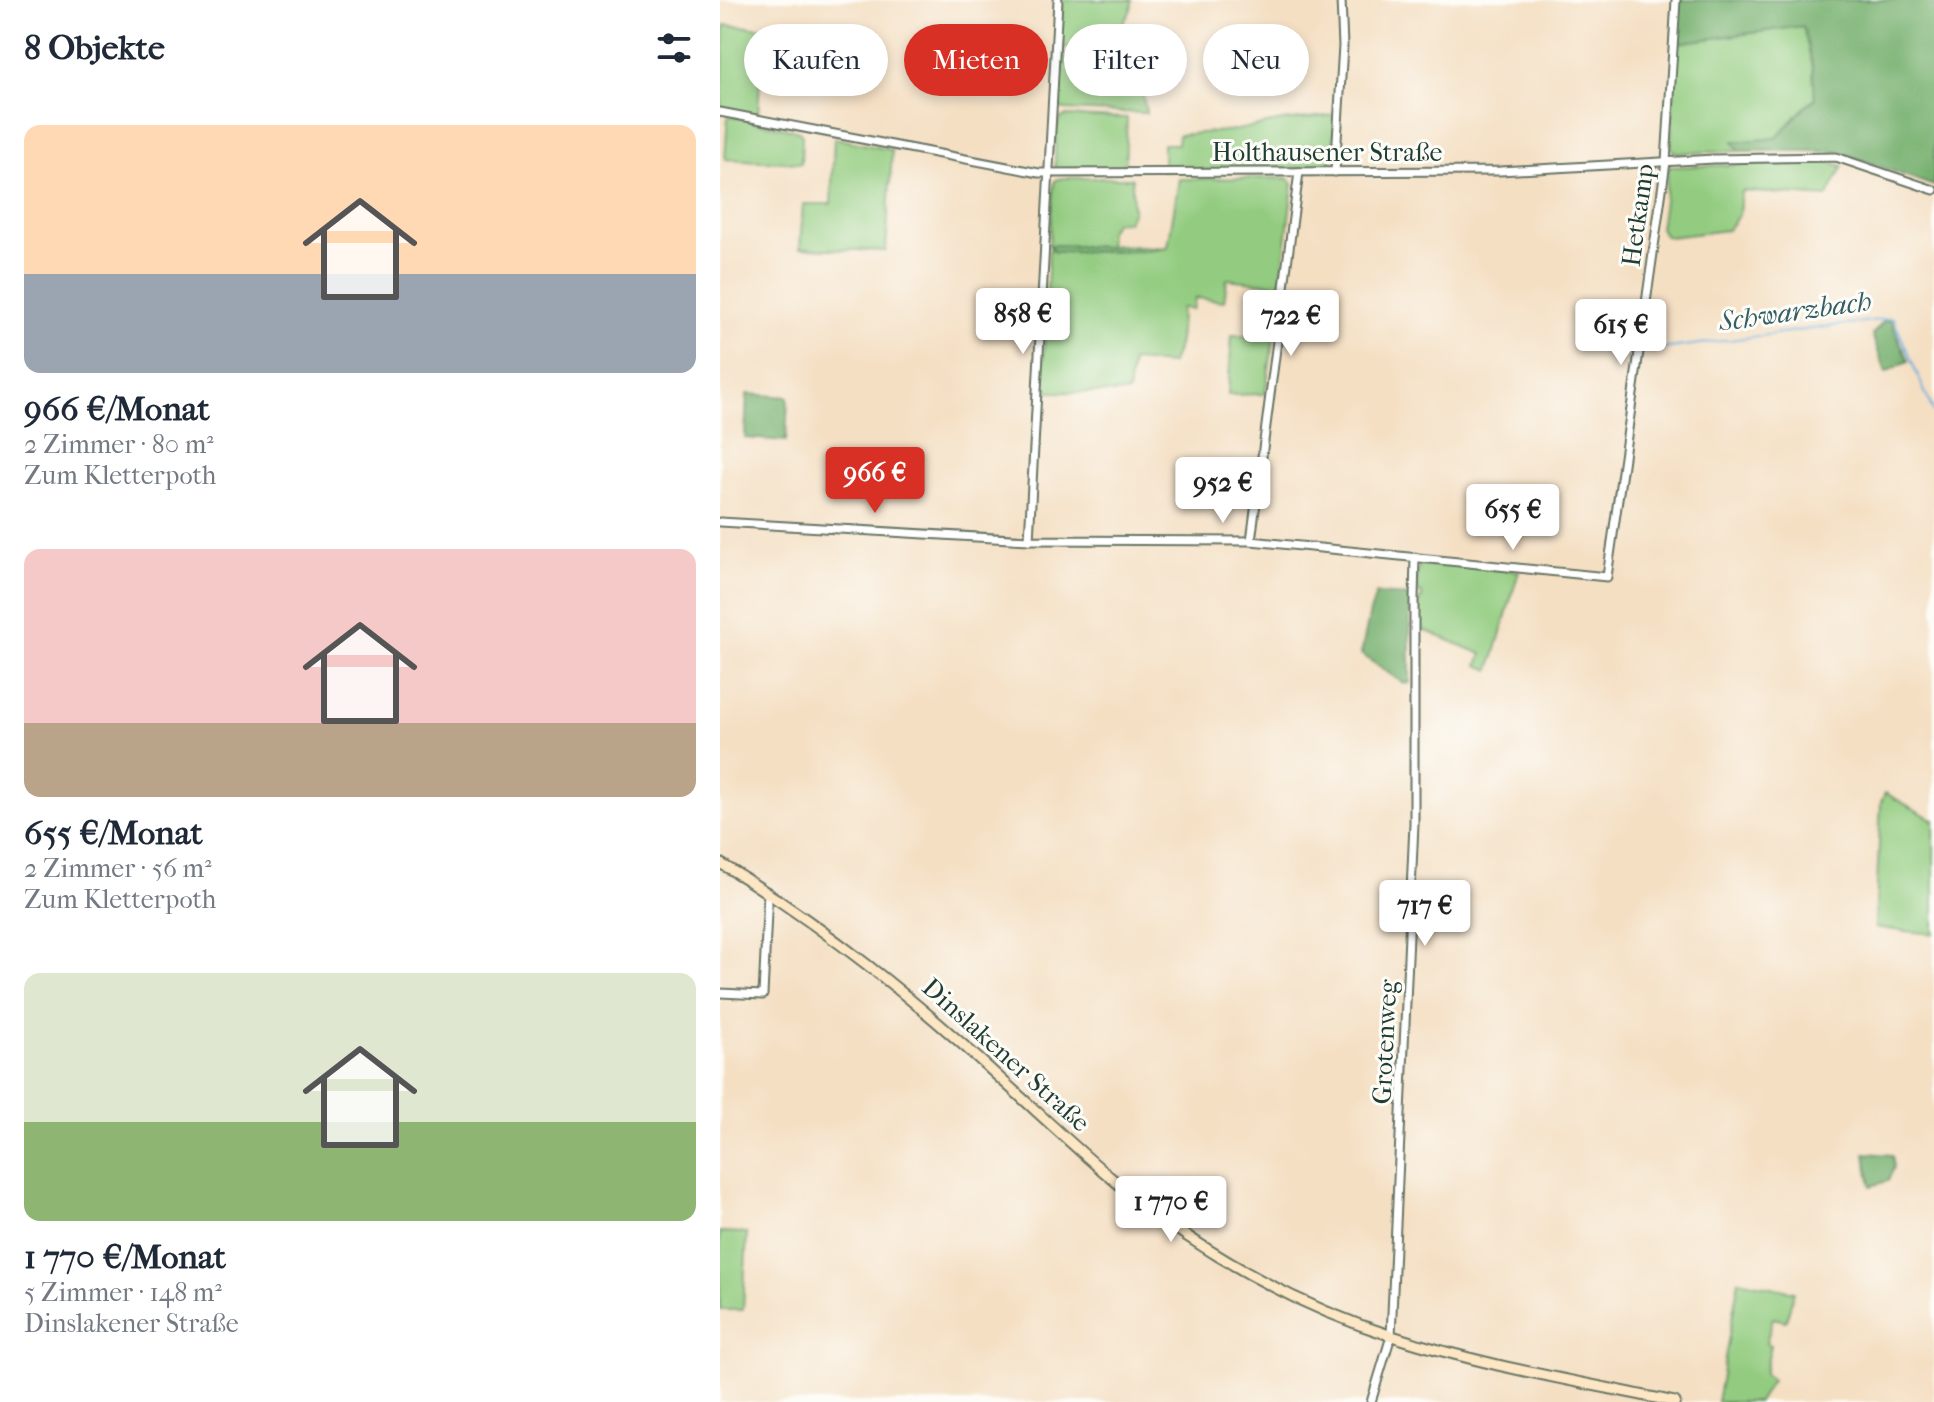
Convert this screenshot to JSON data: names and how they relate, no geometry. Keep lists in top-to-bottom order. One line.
{"streets":{"main road":["Dinslakener Straße"],"street":["Holthausener Straße","Hetkamp","Grotenweg"]},"crossings":[["Holthausener Straße","Hetkamp"],["Hetkamp","Grotenweg"],["Grotenweg","Dinslakener Straße"]],"water":["Schwarzbach"],"page":{"heading":"8 Objekte","chip":["Kaufen","Mieten","Filter","Neu"],"list":[{"name":"966 €/Monat","note":"2 Zimmer · 80 m² · Zum Kletterpoth"},{"name":"655 €/Monat","note":"2 Zimmer · 56 m² · Zum Kletterpoth"},{"name":"1 770 €/Monat","note":"5 Zimmer · 148 m² · Dinslakener Straße"}],"price":["858 €","722 €","615 €","966 €","952 €","655 €","717 €","1 770 €"]}}
